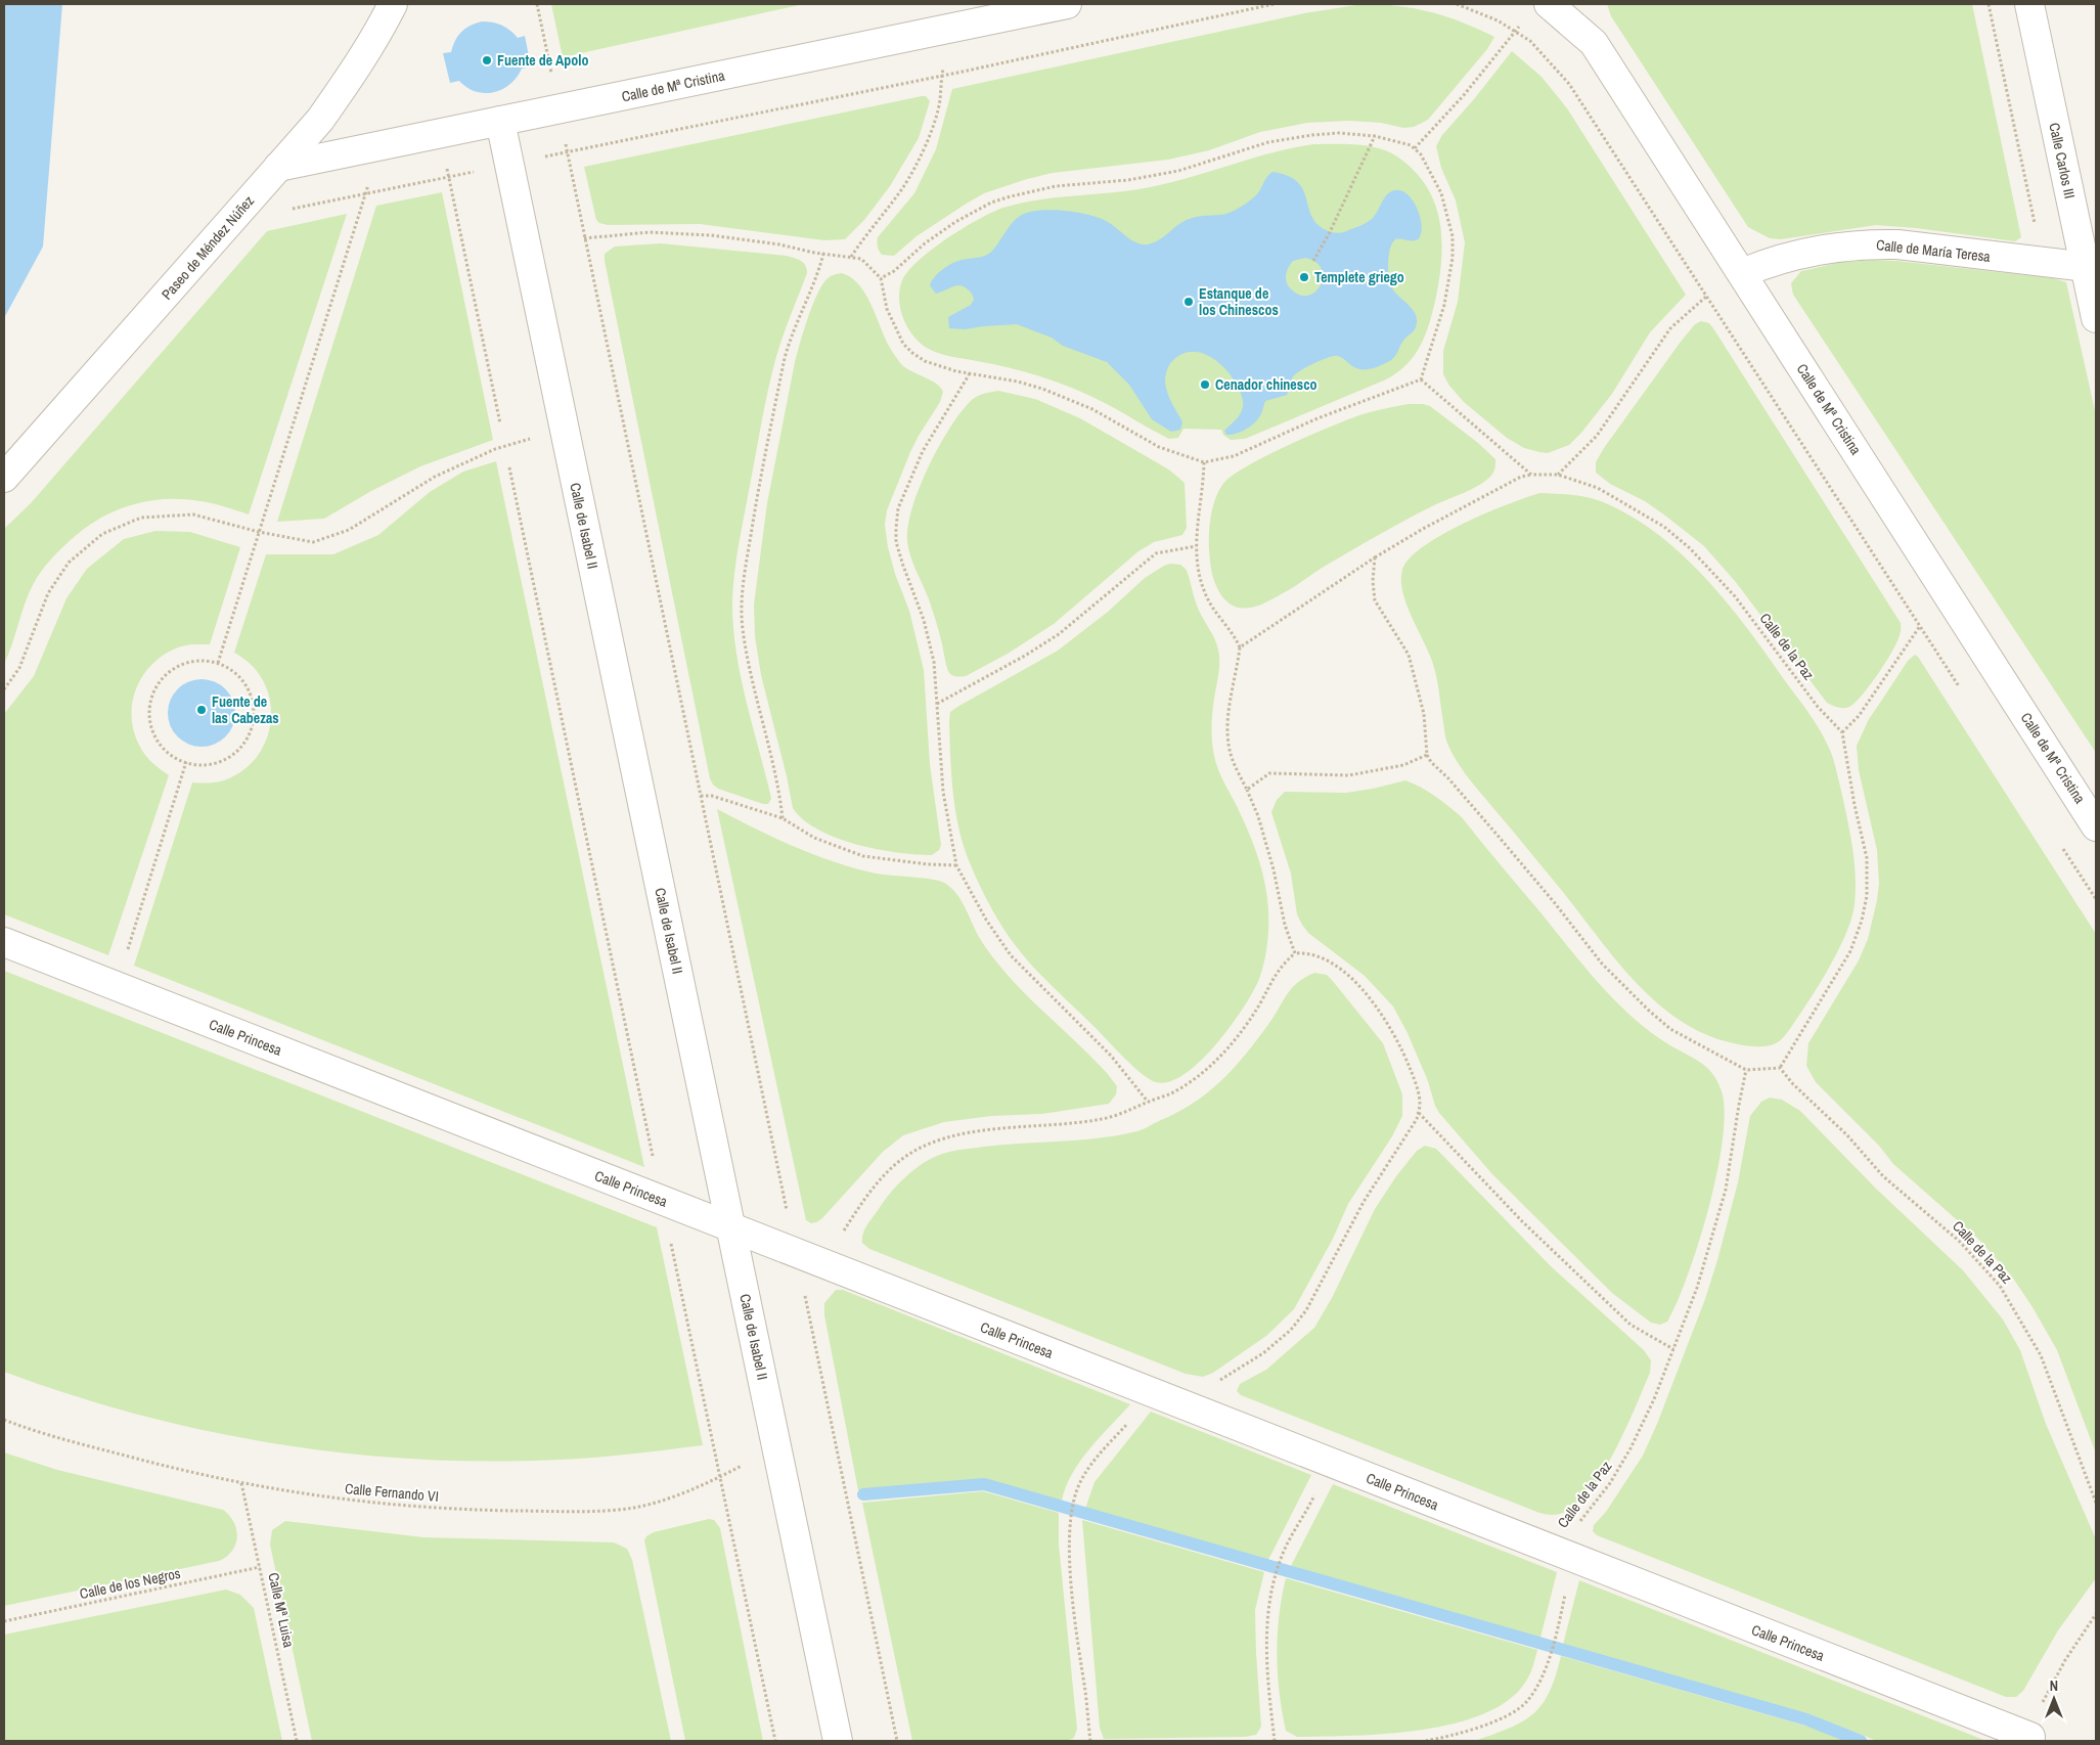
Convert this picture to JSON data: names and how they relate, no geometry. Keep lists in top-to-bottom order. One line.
{"streets":{"lane":["Calle de Mª Cristina","Calle Carlos III","Paseo de Méndez Núñez","Calle de María Teresa","Calle de Isabel II","Calle Princesa"],"path":["Calle de la Paz","Calle Fernando VI","Calle de los Negros","Calle Mª Luisa"]},"crossings":[["Calle de Mª Cristina","Paseo de Méndez Núñez"],["Calle de Mª Cristina","Calle de María Teresa"],["Calle de Mª Cristina","Calle de Isabel II"],["Calle Carlos III","Calle de María Teresa"],["Calle de Isabel II","Calle Princesa"],["Calle de Isabel II","Calle Fernando VI"],["Calle de la Paz","Calle Princesa"],["Calle Fernando VI","Calle Mª Luisa"],["Calle de los Negros","Calle Mª Luisa"]],"places":["Fuente de Apolo","Templete griego","Estanque de los Chinescos","Cenador chinesco","Fuente de las Cabezas"],"north":"top"}
